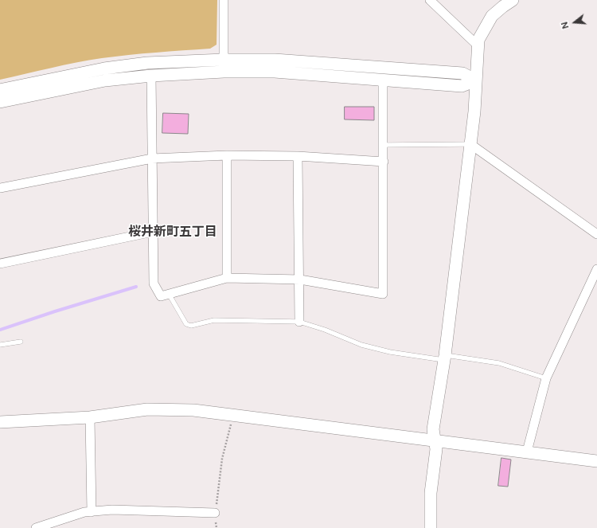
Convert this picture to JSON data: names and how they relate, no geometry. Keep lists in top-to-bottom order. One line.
{"districts":["桜井新町五丁目"],"north":"left"}
